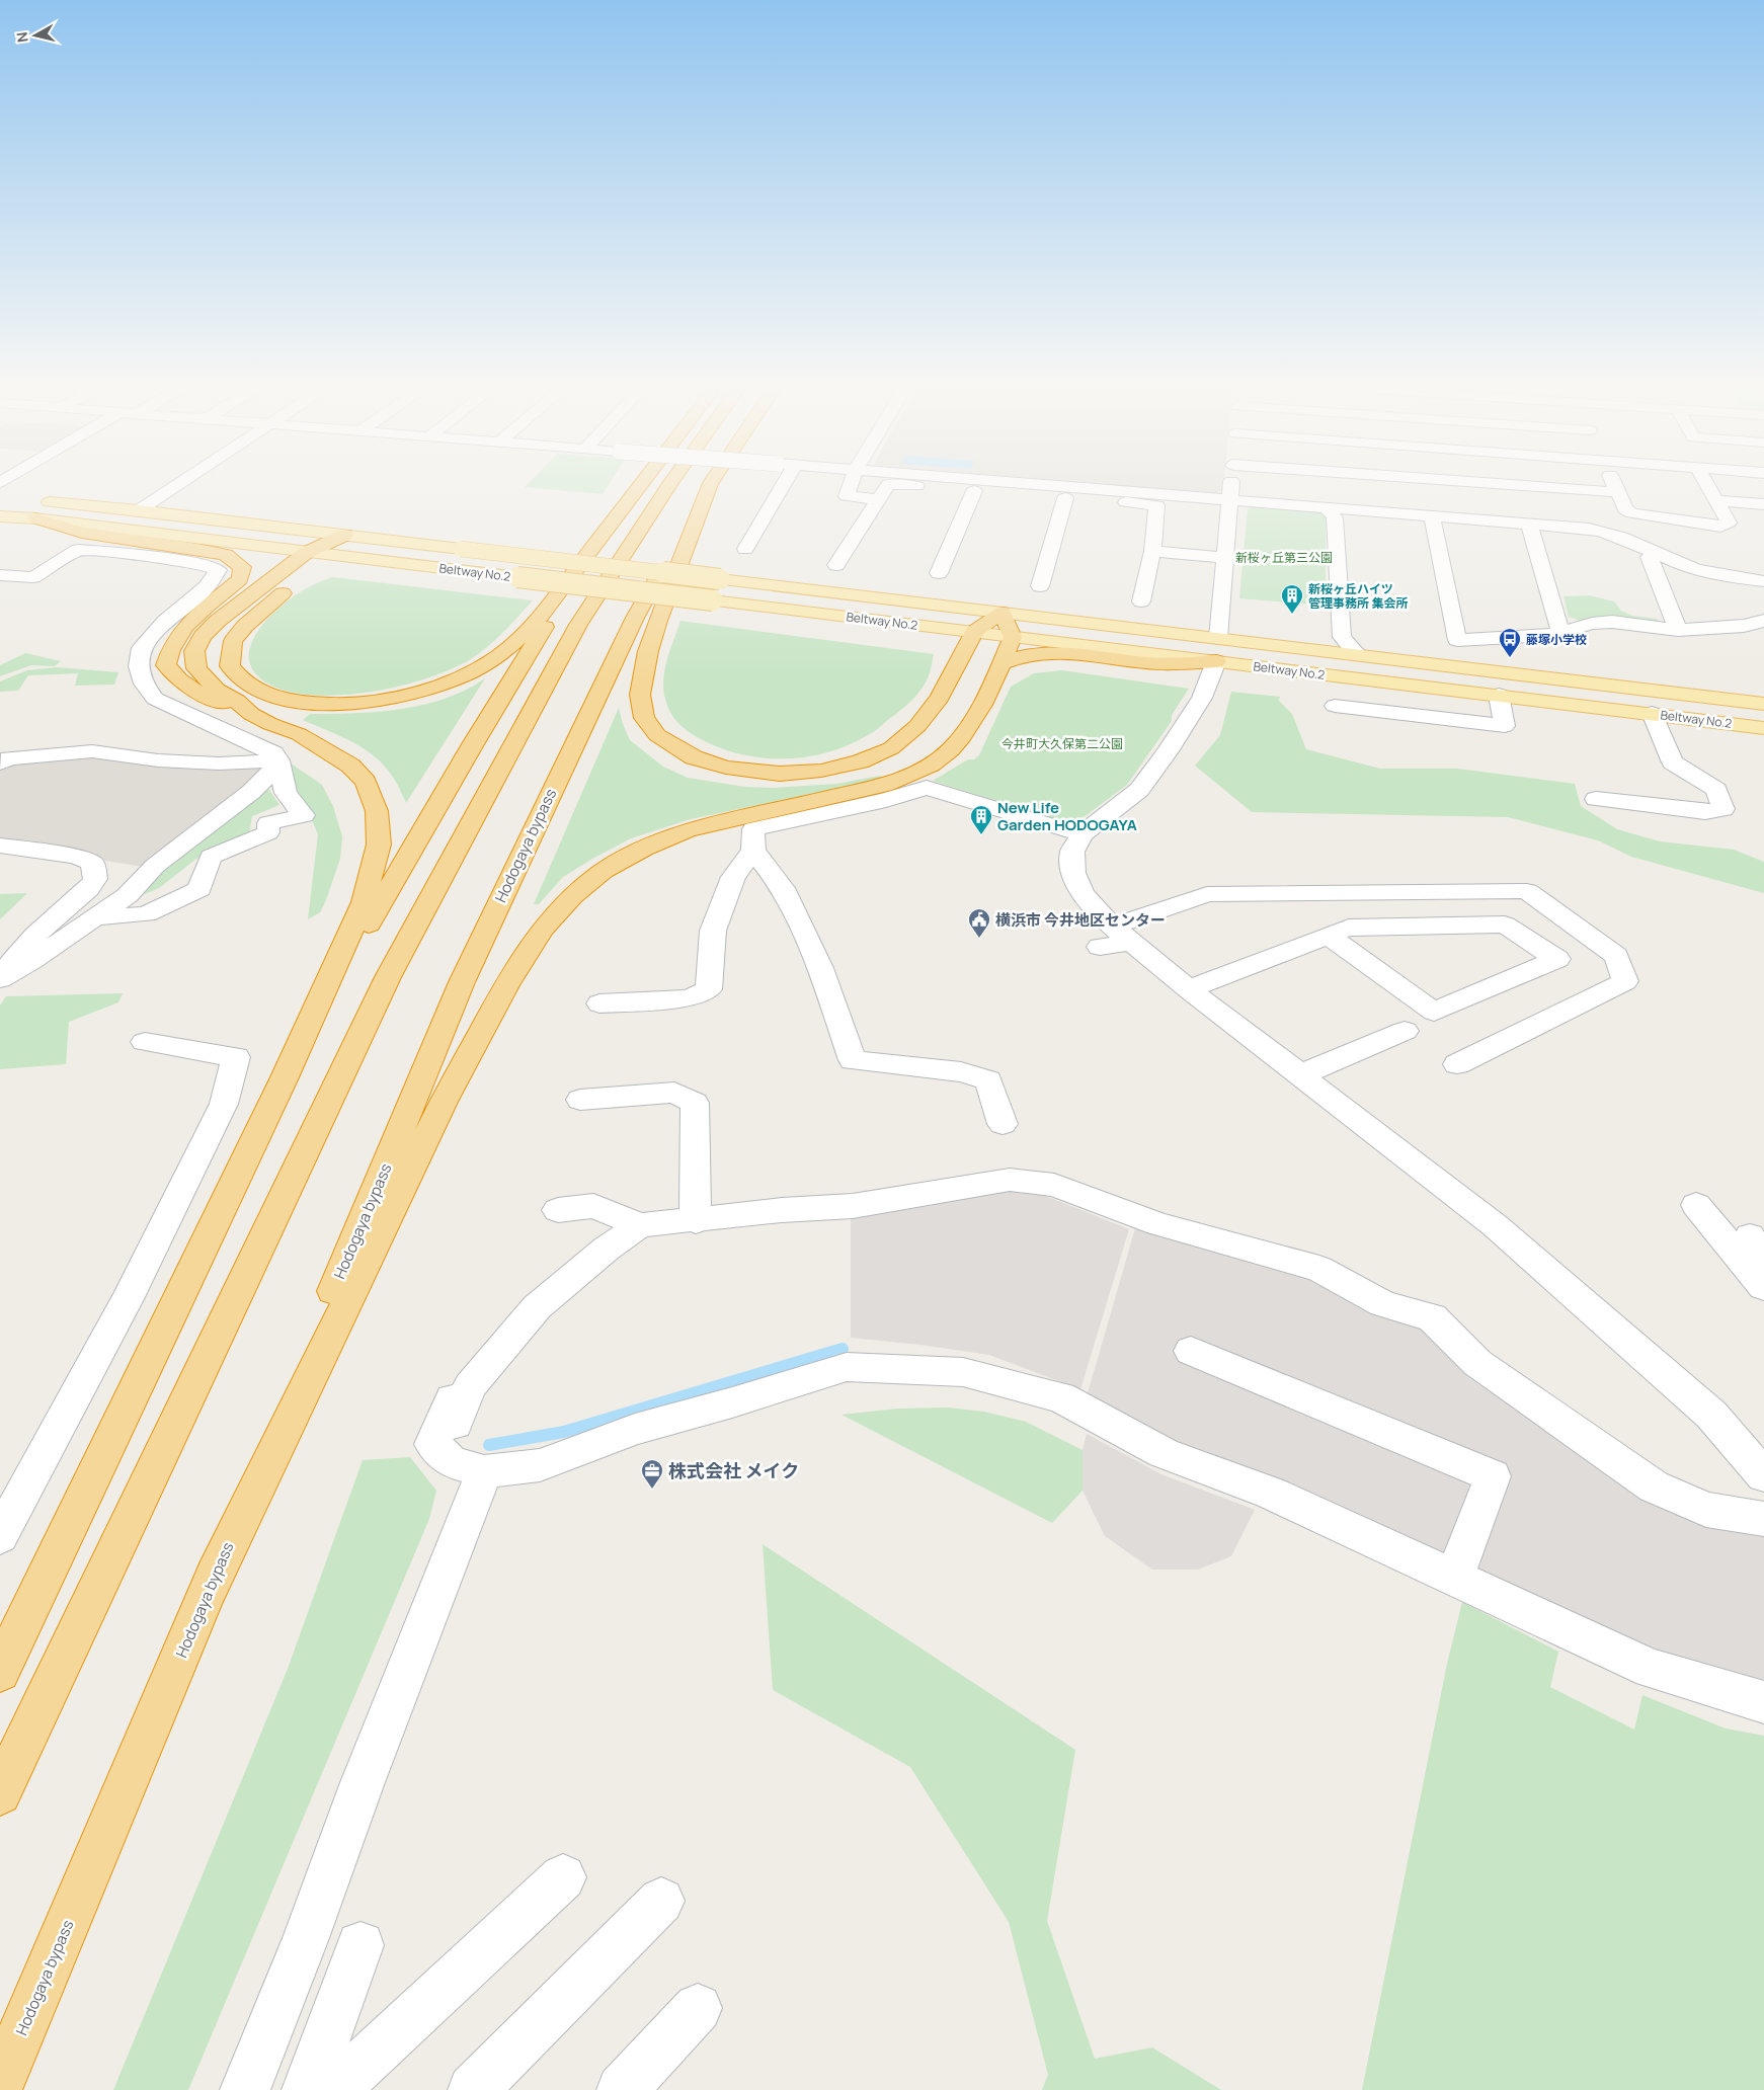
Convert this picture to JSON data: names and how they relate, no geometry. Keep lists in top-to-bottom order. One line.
{"streets":{"highway":["Hodogaya bypass"],"main road":["Beltway No.2"]},"parks":["新桜ヶ丘第三公園","今井町大久保第二公園"],"places":{"building":["新桜ヶ丘ハイツ 管理事務所 集会所","New Life Garden HODOGAYA"],"bus stop":["藤塚小学校"],"public building":["横浜市 今井地区センター"],"office":["株式会社 メイク"]},"north":"left"}
